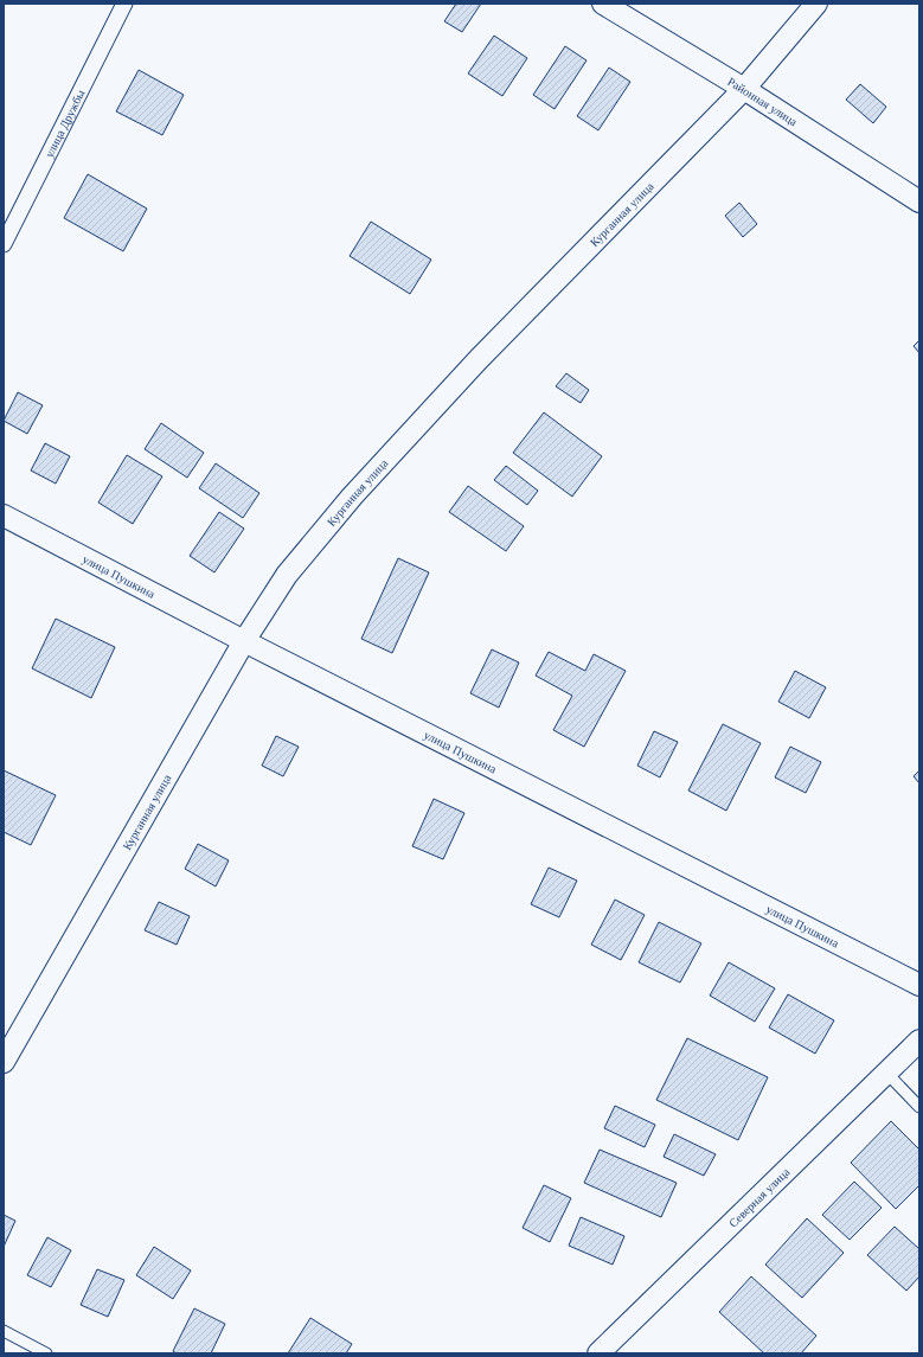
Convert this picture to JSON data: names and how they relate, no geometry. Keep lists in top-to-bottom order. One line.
{"streets":{"street":["Районная улица","улица Дружбы","Курганная улица","улица Пушкина","Северная улица"]},"crossings":[["Районная улица","Курганная улица"],["Курганная улица","улица Пушкина"]]}
